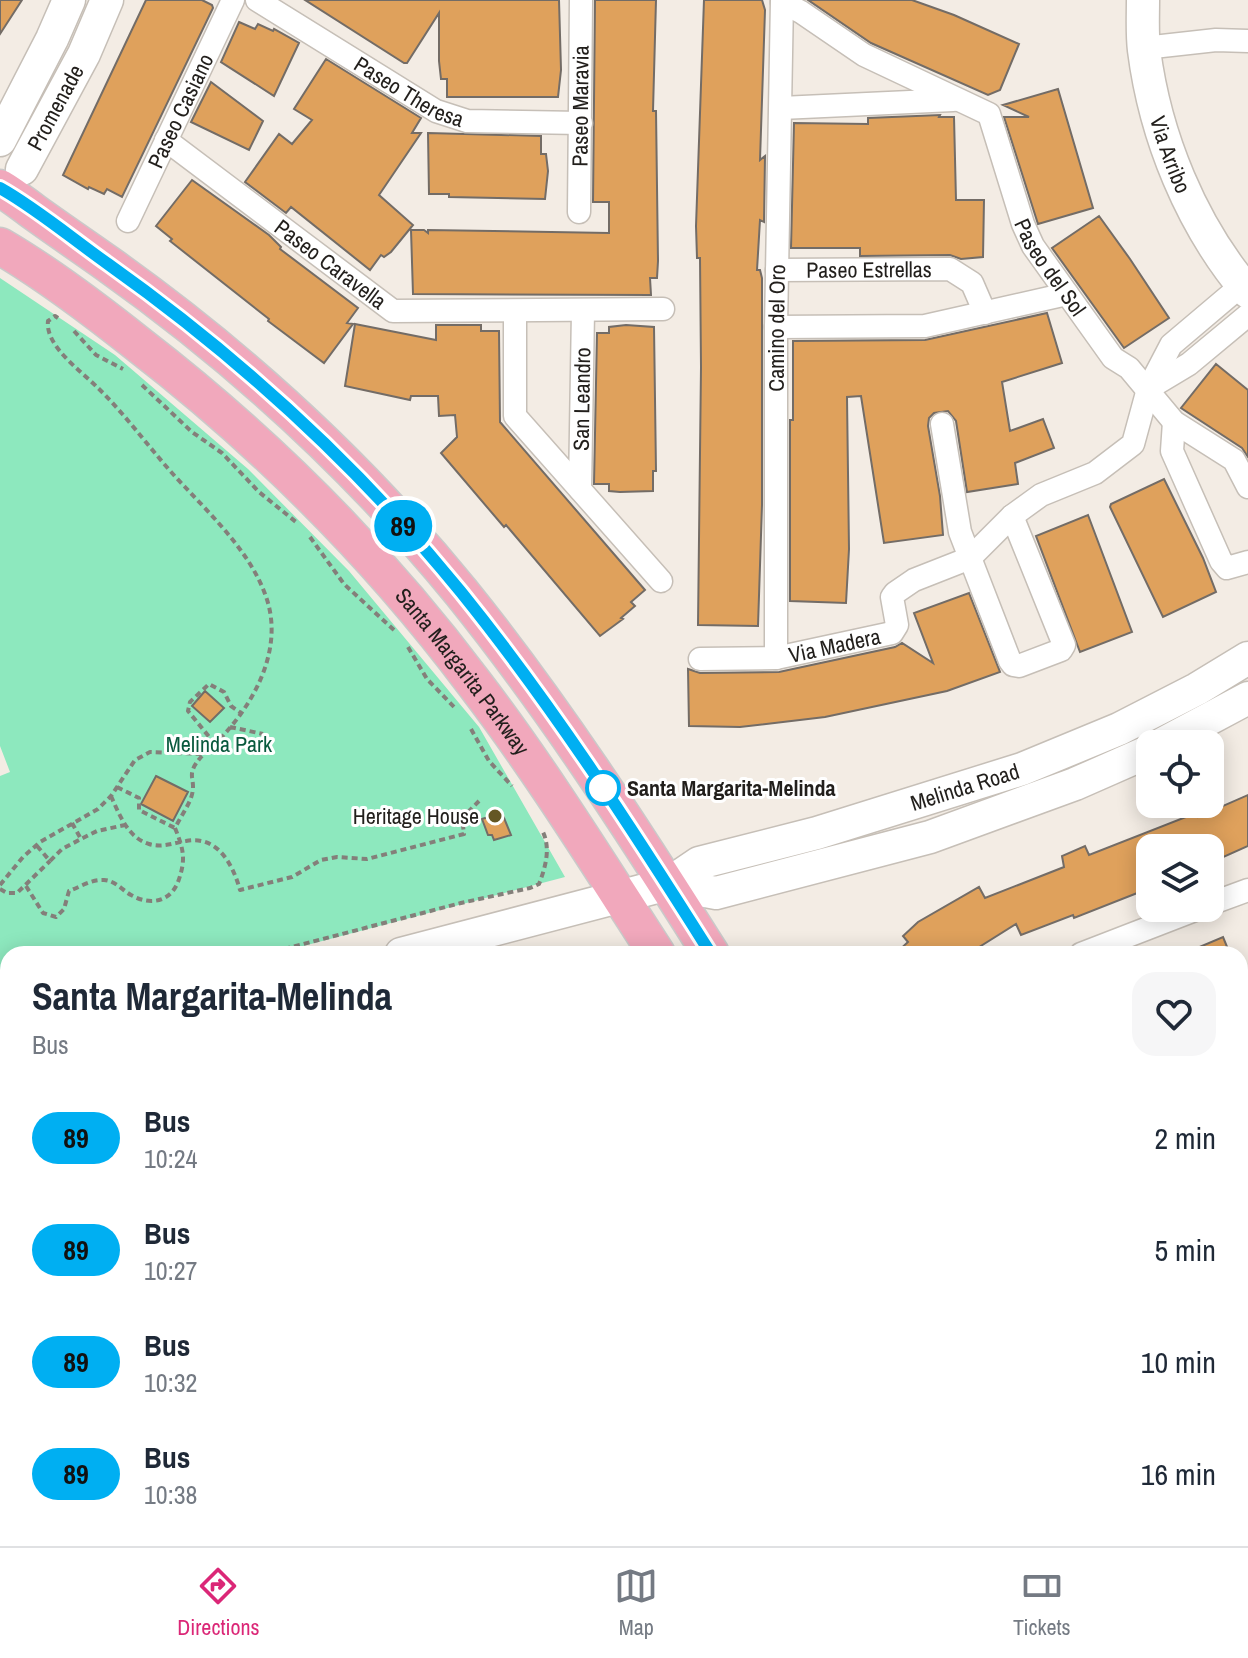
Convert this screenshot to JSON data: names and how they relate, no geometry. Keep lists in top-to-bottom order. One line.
{"streets":{"main road":["Promenade","Via Arribo","Santa Margarita Parkway","Melinda Road"],"street":["Paseo Theresa","Paseo Maravia","Paseo Casiano","Paseo Caravella","Paseo del Sol","Paseo Estrellas","Camino del Oro","San Leandro","Via Madera"]},"crossings":[["Paseo Theresa","Paseo Maravia"],["Promenade","Santa Margarita Parkway"],["Paseo Casiano","Paseo Caravella"],["Via Arribo","Via Madera"],["Paseo Caravella","San Leandro"],["Paseo del Sol","Camino del Oro"],["Paseo del Sol","Via Madera"],["Paseo Estrellas","Camino del Oro"],["Camino del Oro","Via Madera"],["Santa Margarita Parkway","Melinda Road"]],"parks":["Melinda Park"],"places":["Santa Margarita-Melinda","Heritage House"],"lines":["bus line 89"],"page":{"on_map":"89","heading":["Santa Margarita-Melinda","Bus"],"list":[{"mark":"89","name":"Bus","note":"10:24","value":"2 min"},{"mark":"89","name":"Bus","note":"10:27","value":"5 min"},{"mark":"89","name":"Bus","note":"10:32","value":"10 min"},{"mark":"89","name":"Bus","note":"10:38","value":"16 min"}],"tabs":["Directions","Map","Tickets"]}}
